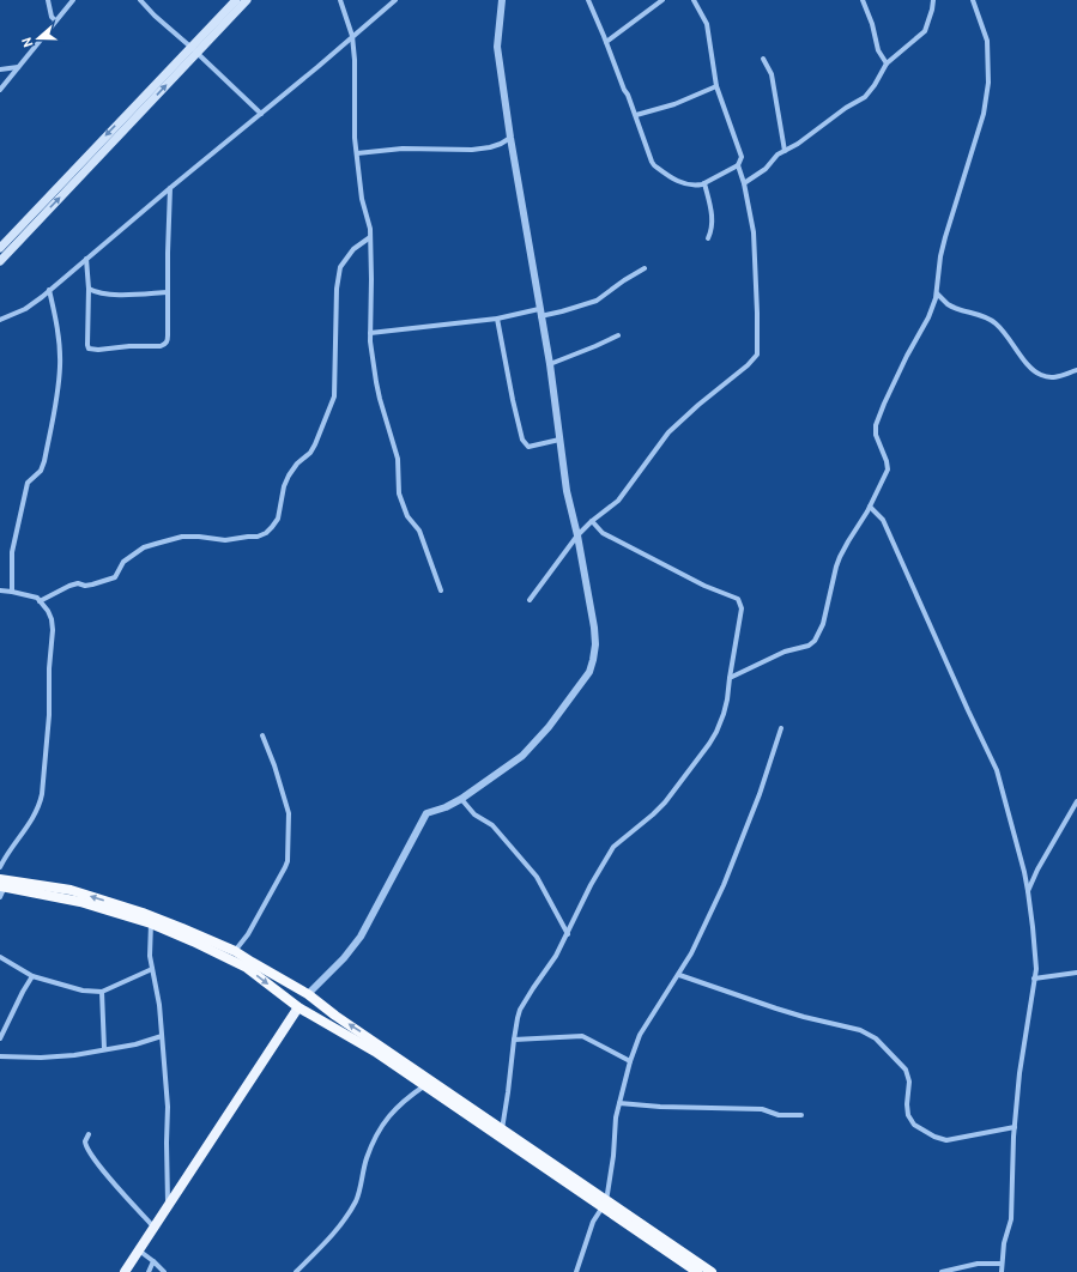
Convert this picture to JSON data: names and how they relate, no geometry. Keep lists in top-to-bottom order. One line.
{"north":"left"}
